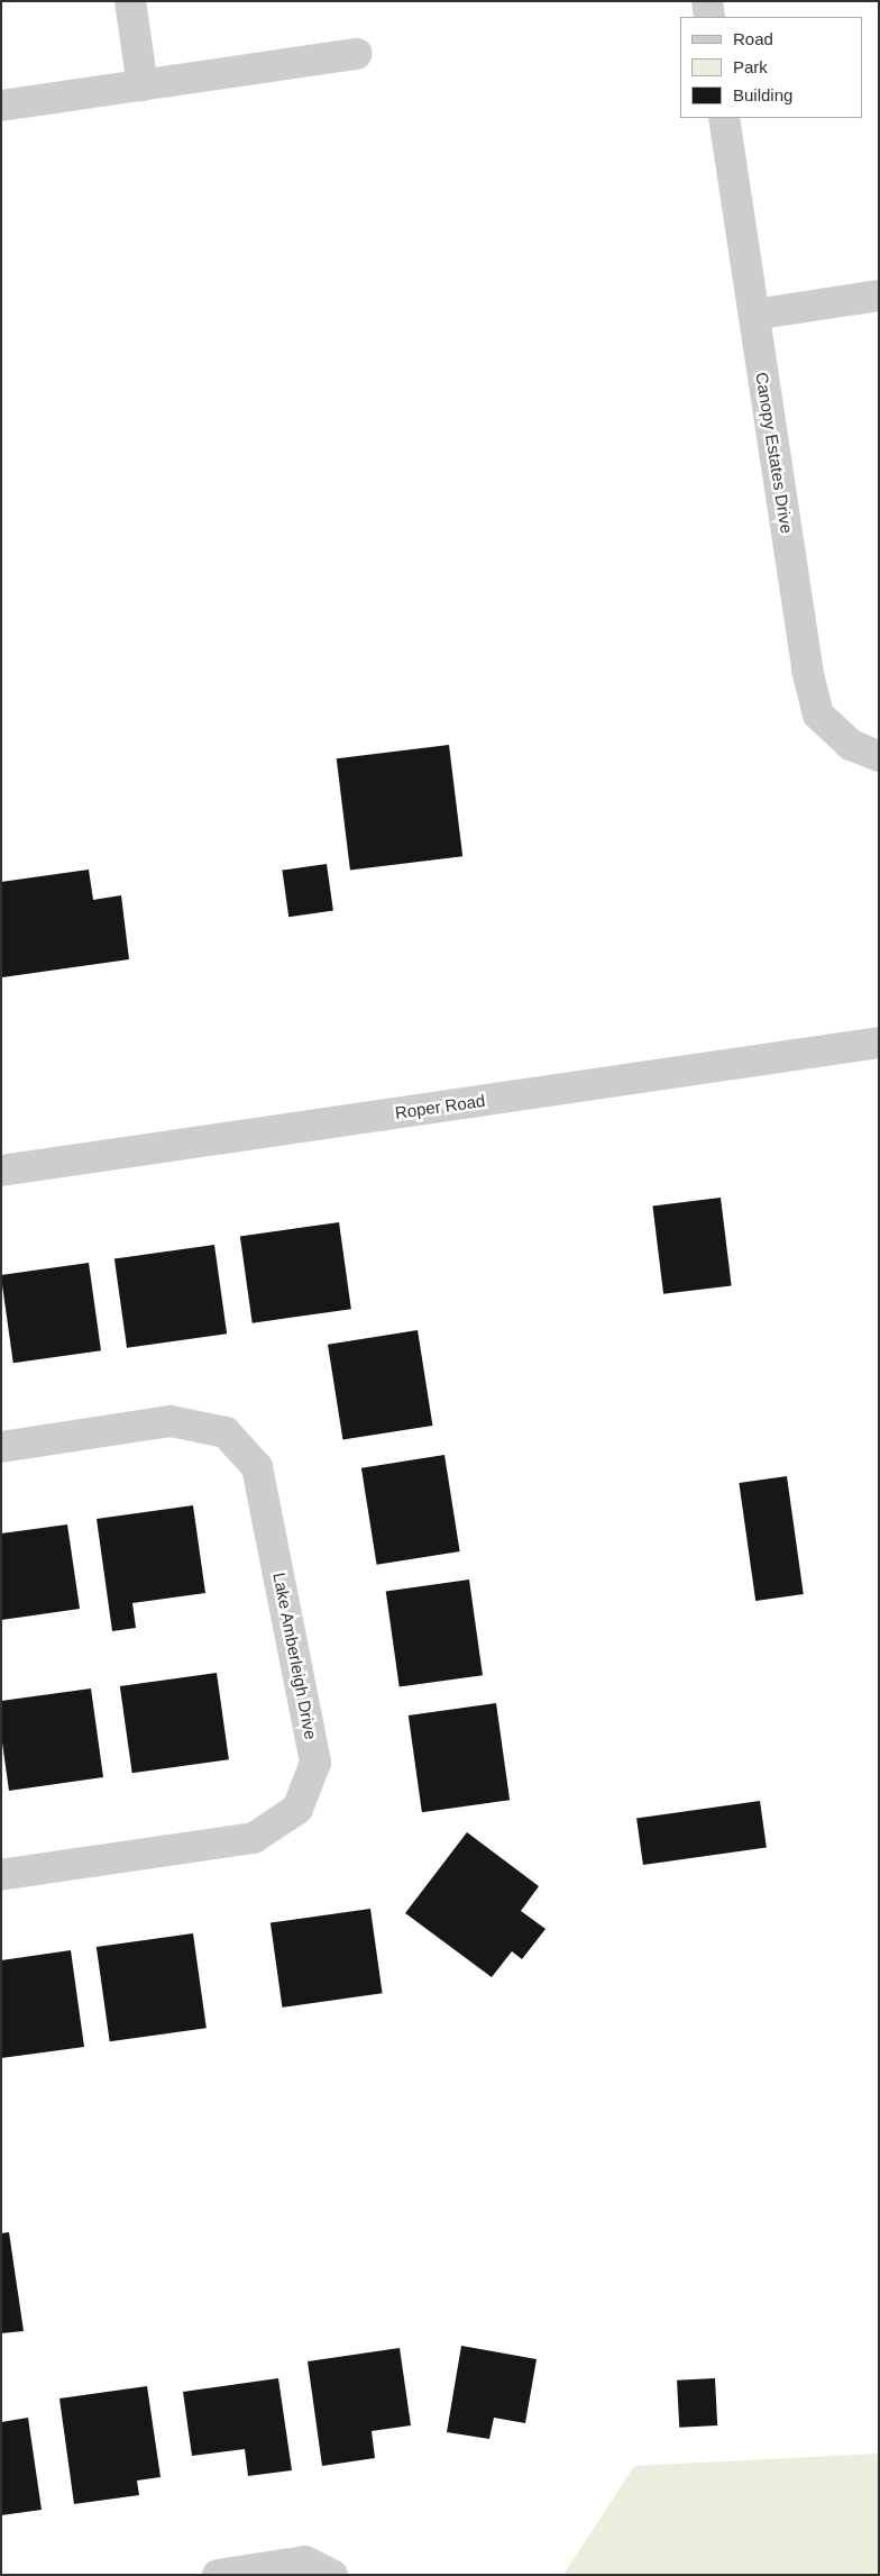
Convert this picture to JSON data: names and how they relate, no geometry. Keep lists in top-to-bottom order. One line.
{"streets":{"street":["Canopy Estates Drive","Roper Road","Lake Amberleigh Drive"]},"legend":["Road","Park","Building"]}
